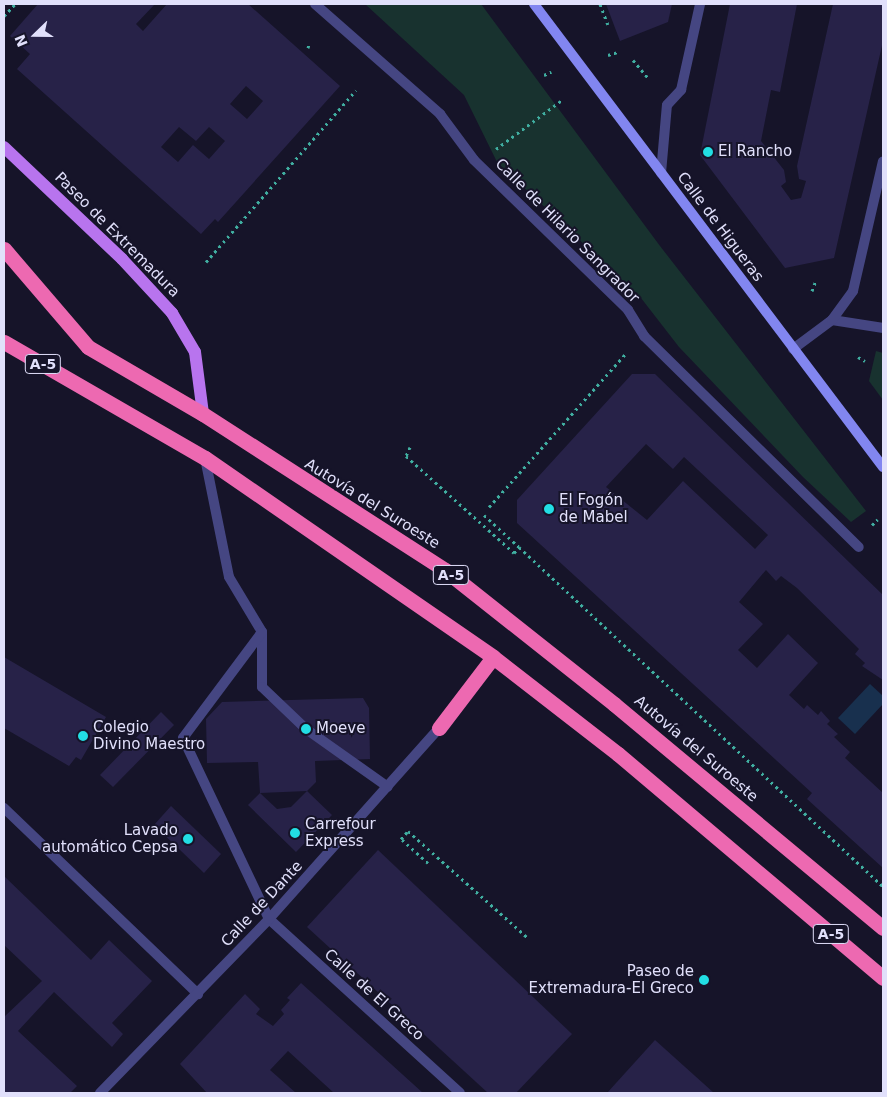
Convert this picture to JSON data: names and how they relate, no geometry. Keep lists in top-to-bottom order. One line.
{"streets":{"highway":["A-5","Autovía del Suroeste"],"main road":["Calle de Higueras","Paseo de Extremadura"],"street":["Calle de Hilario Sangrador","Calle de Dante","Calle de El Greco"]},"crossings":[["Paseo de Extremadura","Autovía del Suroeste"],["Calle de Dante","Calle de El Greco"]],"places":["El Rancho","El Fogón de Mabel","Moeve","Colegio Divino Maestro","Carrefour Express","Lavado automático Cepsa","Paseo de Extremadura-El Greco"],"north":"left"}
